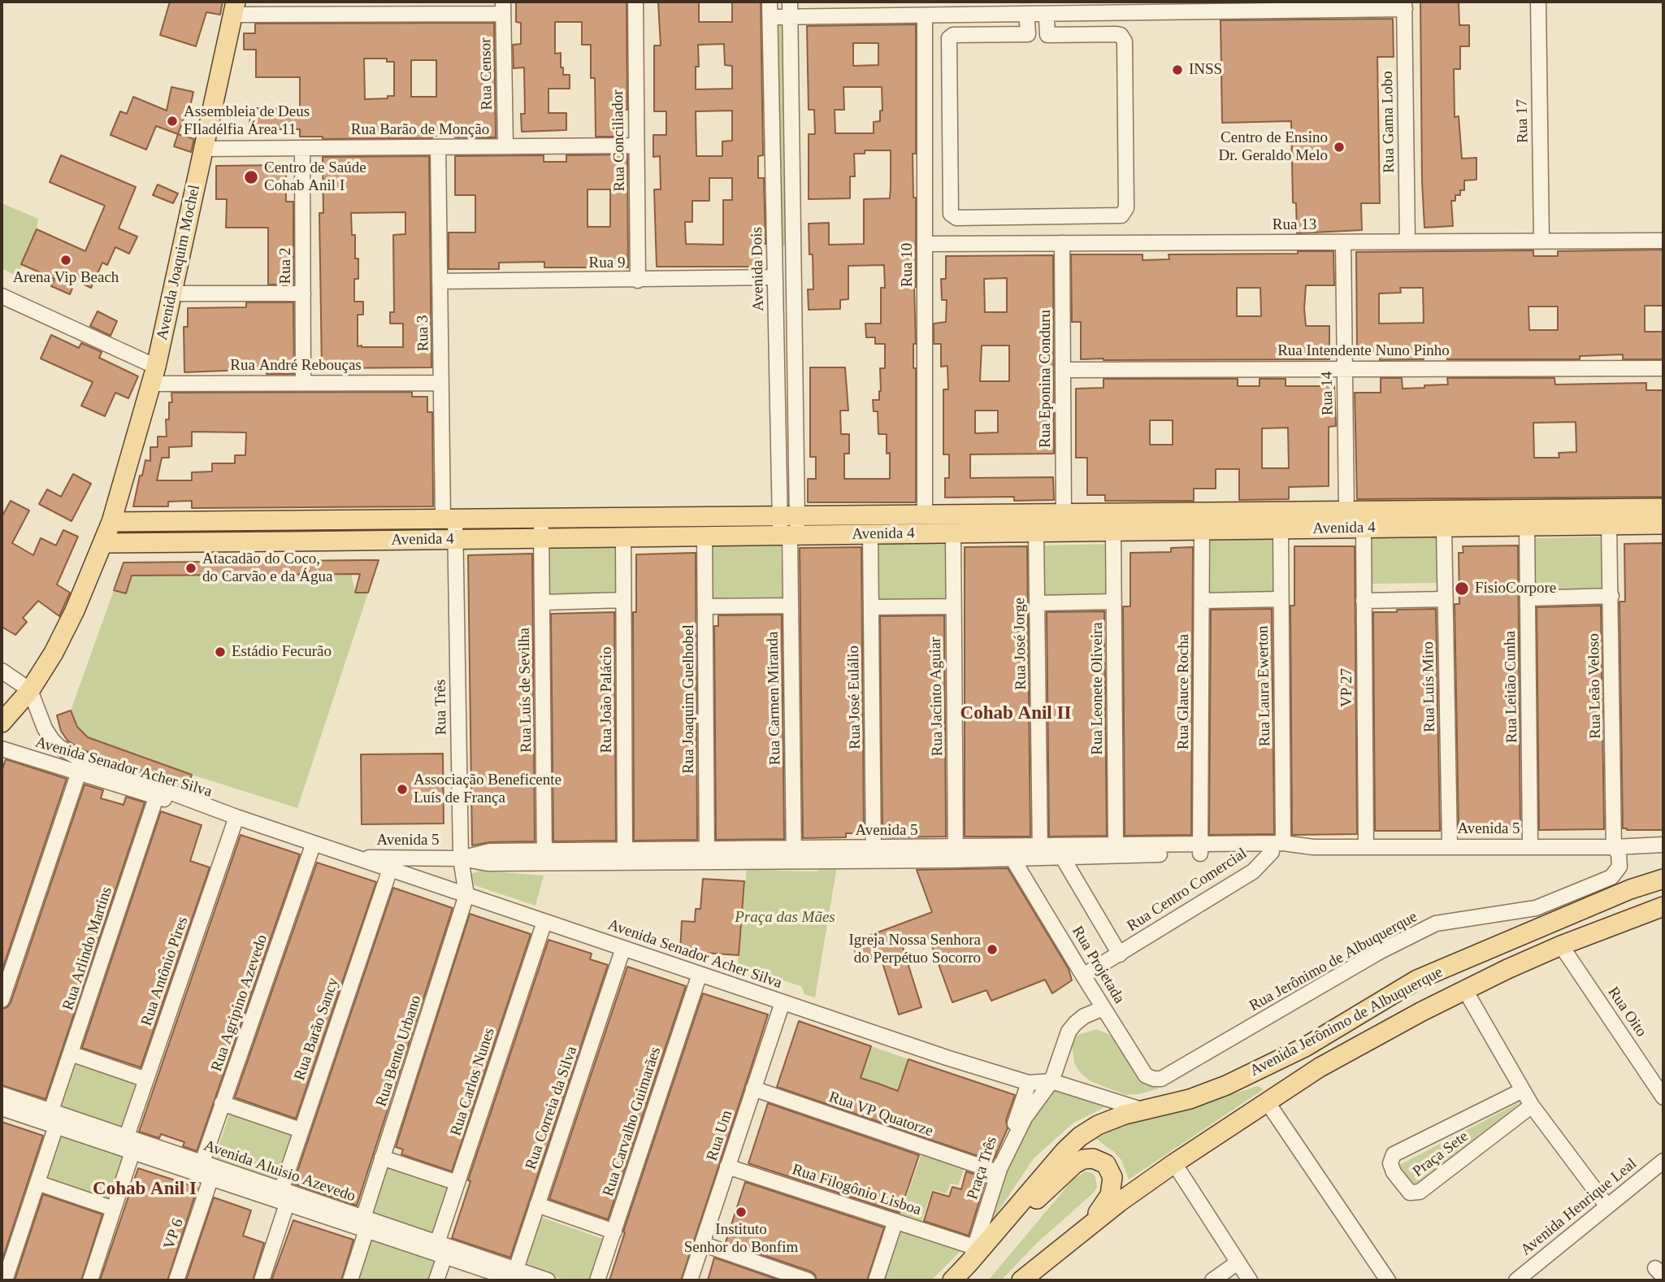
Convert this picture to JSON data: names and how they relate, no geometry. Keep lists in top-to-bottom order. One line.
{"streets":{"main road":["Avenida Joaquim Mochel","Avenida 4","Avenida Jerônimo de Albuquerque"],"street":["Rua Censor","Rua 17","Rua Gama Lobo","Rua Barão de Monção","Rua Conciliador","Rua 13","Rua 9","Rua 10","Rua 2","Avenida Dois","Rua 3","Rua Intendente Nuno Pinho","Rua André Rebouças","Rua Eponina Conduru","Rua 14","Rua José Jorge","Rua Laura Ewerton","Rua Leão Veloso","Rua Luís Miro","Rua Leitão Cunha","VP 27","Rua Leonete Oliveira","Rua Luís de Sevilha","Rua Glauce Rocha","Rua Jacinto Aguiar","Rua José Eulálio","Rua Carmen Miranda","Rua Joaquim Guelhobel","Rua João Palácio","Rua Três","Avenida Senador Acher Silva","Avenida 5","Rua Centro Comercial","Rua Arlindo Martins","Rua Jerônimo de Albuquerque","Rua Projetada","Rua Antônio Pires","Rua Agripino Azevedo","Rua Oito","Rua Barão Sancy","Rua Bento Urbano","Rua Carlos Nunes","Rua Correia da Silva","Rua VP Quatorze","Rua Carvalho Guimarães","Rua Um","Praça Sete","Praça Três","Avenida Aluisio Azevedo","Rua Filogônio Lisboa","Avenida Henrique Leal","VP 6"]},"crossings":[["Rua Censor","Rua Barão de Monção"],["Rua 17","Rua 13"],["Rua Gama Lobo","Rua 13"],["Rua Barão de Monção","Rua Conciliador"],["Rua Barão de Monção","Avenida Joaquim Mochel"],["Rua Barão de Monção","Rua 2"],["Rua Barão de Monção","Rua 3"],["Rua Conciliador","Rua 9"],["Rua 13","Rua 10"],["Rua 13","Rua Eponina Conduru"],["Rua 13","Rua 14"],["Avenida Joaquim Mochel","Rua André Rebouças"],["Avenida Joaquim Mochel","Avenida 4"],["Avenida Joaquim Mochel","Avenida Senador Acher Silva"],["Rua 9","Avenida Dois"],["Rua 9","Rua 3"],["Rua 10","Avenida 4"],["Rua 2","Rua André Rebouças"],["Avenida Dois","Avenida 4"],["Avenida Dois","Rua Carmen Miranda"],["Rua 3","Rua André Rebouças"],["Rua 3","Avenida 4"],["Rua 3","Rua Três"],["Rua Intendente Nuno Pinho","Rua Eponina Conduru"],["Rua Intendente Nuno Pinho","Rua 14"],["Rua Eponina Conduru","Avenida 4"],["Rua 14","Avenida 4"],["Avenida 4","Rua José Jorge"],["Avenida 4","Rua Laura Ewerton"],["Avenida 4","Rua Leão Veloso"],["Avenida 4","Rua Luís Miro"],["Avenida 4","Rua Leitão Cunha"],["Avenida 4","VP 27"],["Avenida 4","Rua Leonete Oliveira"],["Avenida 4","Rua Luís de Sevilha"],["Avenida 4","Rua Glauce Rocha"],["Avenida 4","Rua Jacinto Aguiar"],["Avenida 4","Rua José Eulálio"],["Avenida 4","Rua Carmen Miranda"],["Avenida 4","Rua Joaquim Guelhobel"],["Avenida 4","Rua João Palácio"],["Avenida 4","Rua Três"],["Rua José Jorge","Avenida 5"],["Rua Laura Ewerton","Avenida 5"],["Rua Laura Ewerton","Rua Centro Comercial"],["Rua Leão Veloso","Avenida 5"],["Rua Leão Veloso","Rua Jerônimo de Albuquerque"],["Rua Luís Miro","Avenida 5"],["Rua Leitão Cunha","Avenida 5"],["VP 27","Avenida 5"],["Rua Leonete Oliveira","Avenida 5"],["Rua Luís de Sevilha","Avenida 5"],["Rua Glauce Rocha","Avenida 5"],["Rua Jacinto Aguiar","Avenida 5"],["Rua José Eulálio","Avenida 5"],["Rua Carmen Miranda","Avenida 5"],["Rua Joaquim Guelhobel","Avenida 5"],["Rua João Palácio","Avenida 5"],["Rua Três","Avenida Senador Acher Silva"],["Rua Três","Avenida 5"],["Rua Três","Rua Bento Urbano"],["Avenida Senador Acher Silva","Avenida 5"],["Avenida Senador Acher Silva","Rua Arlindo Martins"],["Avenida Senador Acher Silva","Rua Antônio Pires"],["Avenida Senador Acher Silva","Rua Agripino Azevedo"],["Avenida Senador Acher Silva","Avenida Jerônimo de Albuquerque"],["Avenida Senador Acher Silva","Rua Barão Sancy"],["Avenida Senador Acher Silva","Rua Bento Urbano"],["Avenida Senador Acher Silva","Rua Carlos Nunes"],["Avenida Senador Acher Silva","Rua Correia da Silva"],["Avenida Senador Acher Silva","Rua Carvalho Guimarães"],["Avenida Senador Acher Silva","Rua Um"],["Avenida Senador Acher Silva","Praça Três"],["Avenida 5","Rua Centro Comercial"],["Avenida 5","Rua Projetada"],["Rua Centro Comercial","Rua Projetada"],["Rua Arlindo Martins","Avenida Aluisio Azevedo"],["Rua Jerônimo de Albuquerque","Rua Projetada"],["Rua Antônio Pires","Avenida Aluisio Azevedo"],["Rua Agripino Azevedo","Avenida Aluisio Azevedo"],["Rua Agripino Azevedo","VP 6"],["Rua Oito","Avenida Jerônimo de Albuquerque"],["Avenida Jerônimo de Albuquerque","Praça Três"],["Avenida Jerônimo de Albuquerque","Rua Filogônio Lisboa"],["Rua Barão Sancy","Avenida Aluisio Azevedo"],["Rua Bento Urbano","Avenida Aluisio Azevedo"],["Rua Carlos Nunes","Avenida Aluisio Azevedo"],["Rua Correia da Silva","Avenida Aluisio Azevedo"],["Rua VP Quatorze","Rua Um"],["Rua VP Quatorze","Praça Três"],["Rua Um","Rua Filogônio Lisboa"],["Praça Três","Rua Filogônio Lisboa"],["Avenida Aluisio Azevedo","VP 6"]],"districts":["Cohab Anil II","Cohab Anil I"],"parks":["Praça das Mães"],"places":["INSS","Assembleia de Deus FIladélfia Área 11","Centro de Ensino Dr. Geraldo Melo","Centro de Saúde Cohab Anil I","Arena Vip Beach","Atacadão do Coco, do Carvão e da Água","FisioCorpore","Estádio Fecurão","Associação Beneficente Luís de França","Igreja Nossa Senhora do Perpétuo Socorro","Instituto Senhor do Bonfim"]}
